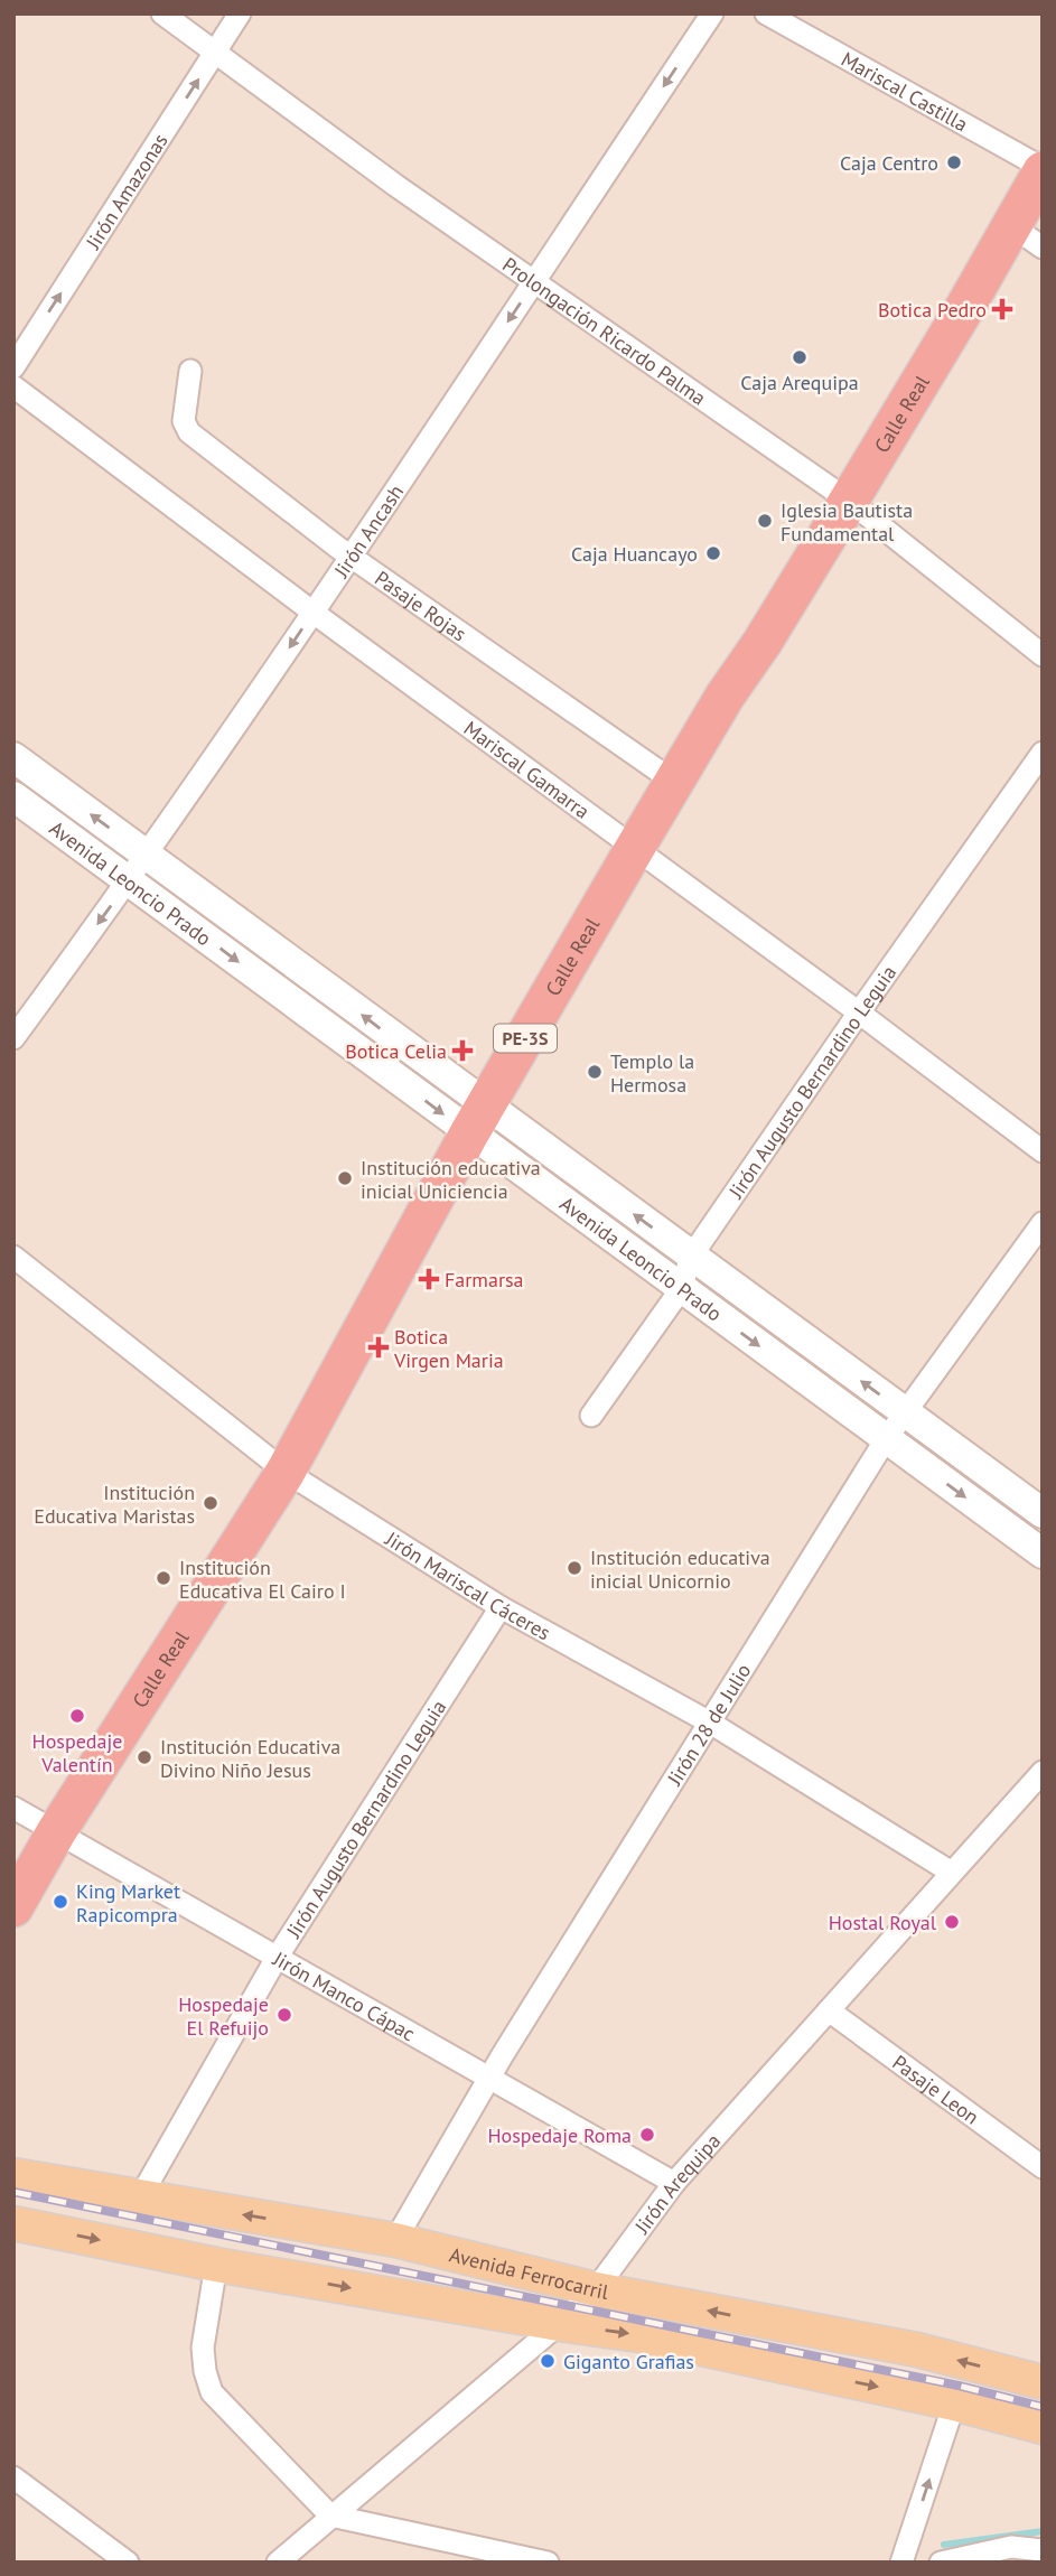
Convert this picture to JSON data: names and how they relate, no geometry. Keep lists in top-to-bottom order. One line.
{"streets":{"highway":["Calle Real","PE-3S"],"main road":["Avenida Ferrocarril"],"street":["Mariscal Castilla","Jirón Amazonas","Prolongación Ricardo Palma","Jirón Ancash","Pasaje Rojas","Mariscal Gamarra","Avenida Leoncio Prado","Jirón Augusto Bernardino Leguia","Jirón Mariscal Cáceres","Jirón 28 de Julio","Jirón Manco Cápac","Pasaje Leon","Jirón Arequipa"]},"crossings":[["Mariscal Castilla","Calle Real"],["Jirón Amazonas","Prolongación Ricardo Palma"],["Prolongación Ricardo Palma","Calle Real"],["Prolongación Ricardo Palma","Jirón Ancash"],["Calle Real","Pasaje Rojas"],["Calle Real","Mariscal Gamarra"],["Calle Real","Avenida Leoncio Prado"],["Calle Real","Jirón Mariscal Cáceres"],["Calle Real","Jirón Manco Cápac"],["Jirón Ancash","Pasaje Rojas"],["Jirón Ancash","Mariscal Gamarra"],["Jirón Ancash","Avenida Leoncio Prado"],["Mariscal Gamarra","Jirón Augusto Bernardino Leguia"],["Avenida Leoncio Prado","Jirón Augusto Bernardino Leguia"],["Avenida Leoncio Prado","Jirón 28 de Julio"],["Jirón Augusto Bernardino Leguia","Jirón Mariscal Cáceres"],["Jirón Augusto Bernardino Leguia","Jirón Manco Cápac"],["Jirón Augusto Bernardino Leguia","Avenida Ferrocarril"],["Jirón Mariscal Cáceres","Jirón 28 de Julio"],["Jirón Mariscal Cáceres","Jirón Arequipa"],["Jirón 28 de Julio","Jirón Manco Cápac"],["Jirón 28 de Julio","Avenida Ferrocarril"],["Jirón Manco Cápac","Jirón Arequipa"],["Pasaje Leon","Jirón Arequipa"],["Jirón Arequipa","Avenida Ferrocarril"]],"one_way":["Jirón Amazonas","Jirón Ancash"],"places":{"other":["Caja Centro","Caja Arequipa","Iglesia Bautista Fundamental","Caja Huancayo","Templo la Hermosa","Institución educativa inicial Uniciencia","Institución Educativa Maristas","Institución educativa inicial Unicornio","Institución Educativa El Cairo I","Hospedaje Valentín","Institución Educativa Divino Niño Jesus","King Market Rapicompra","Hostal Royal","Hospedaje El Refuijo","Hospedaje Roma","Giganto Grafias"],"health":["Botica Pedro","Botica Celia","Farmarsa","Botica Virgen Maria"]}}
